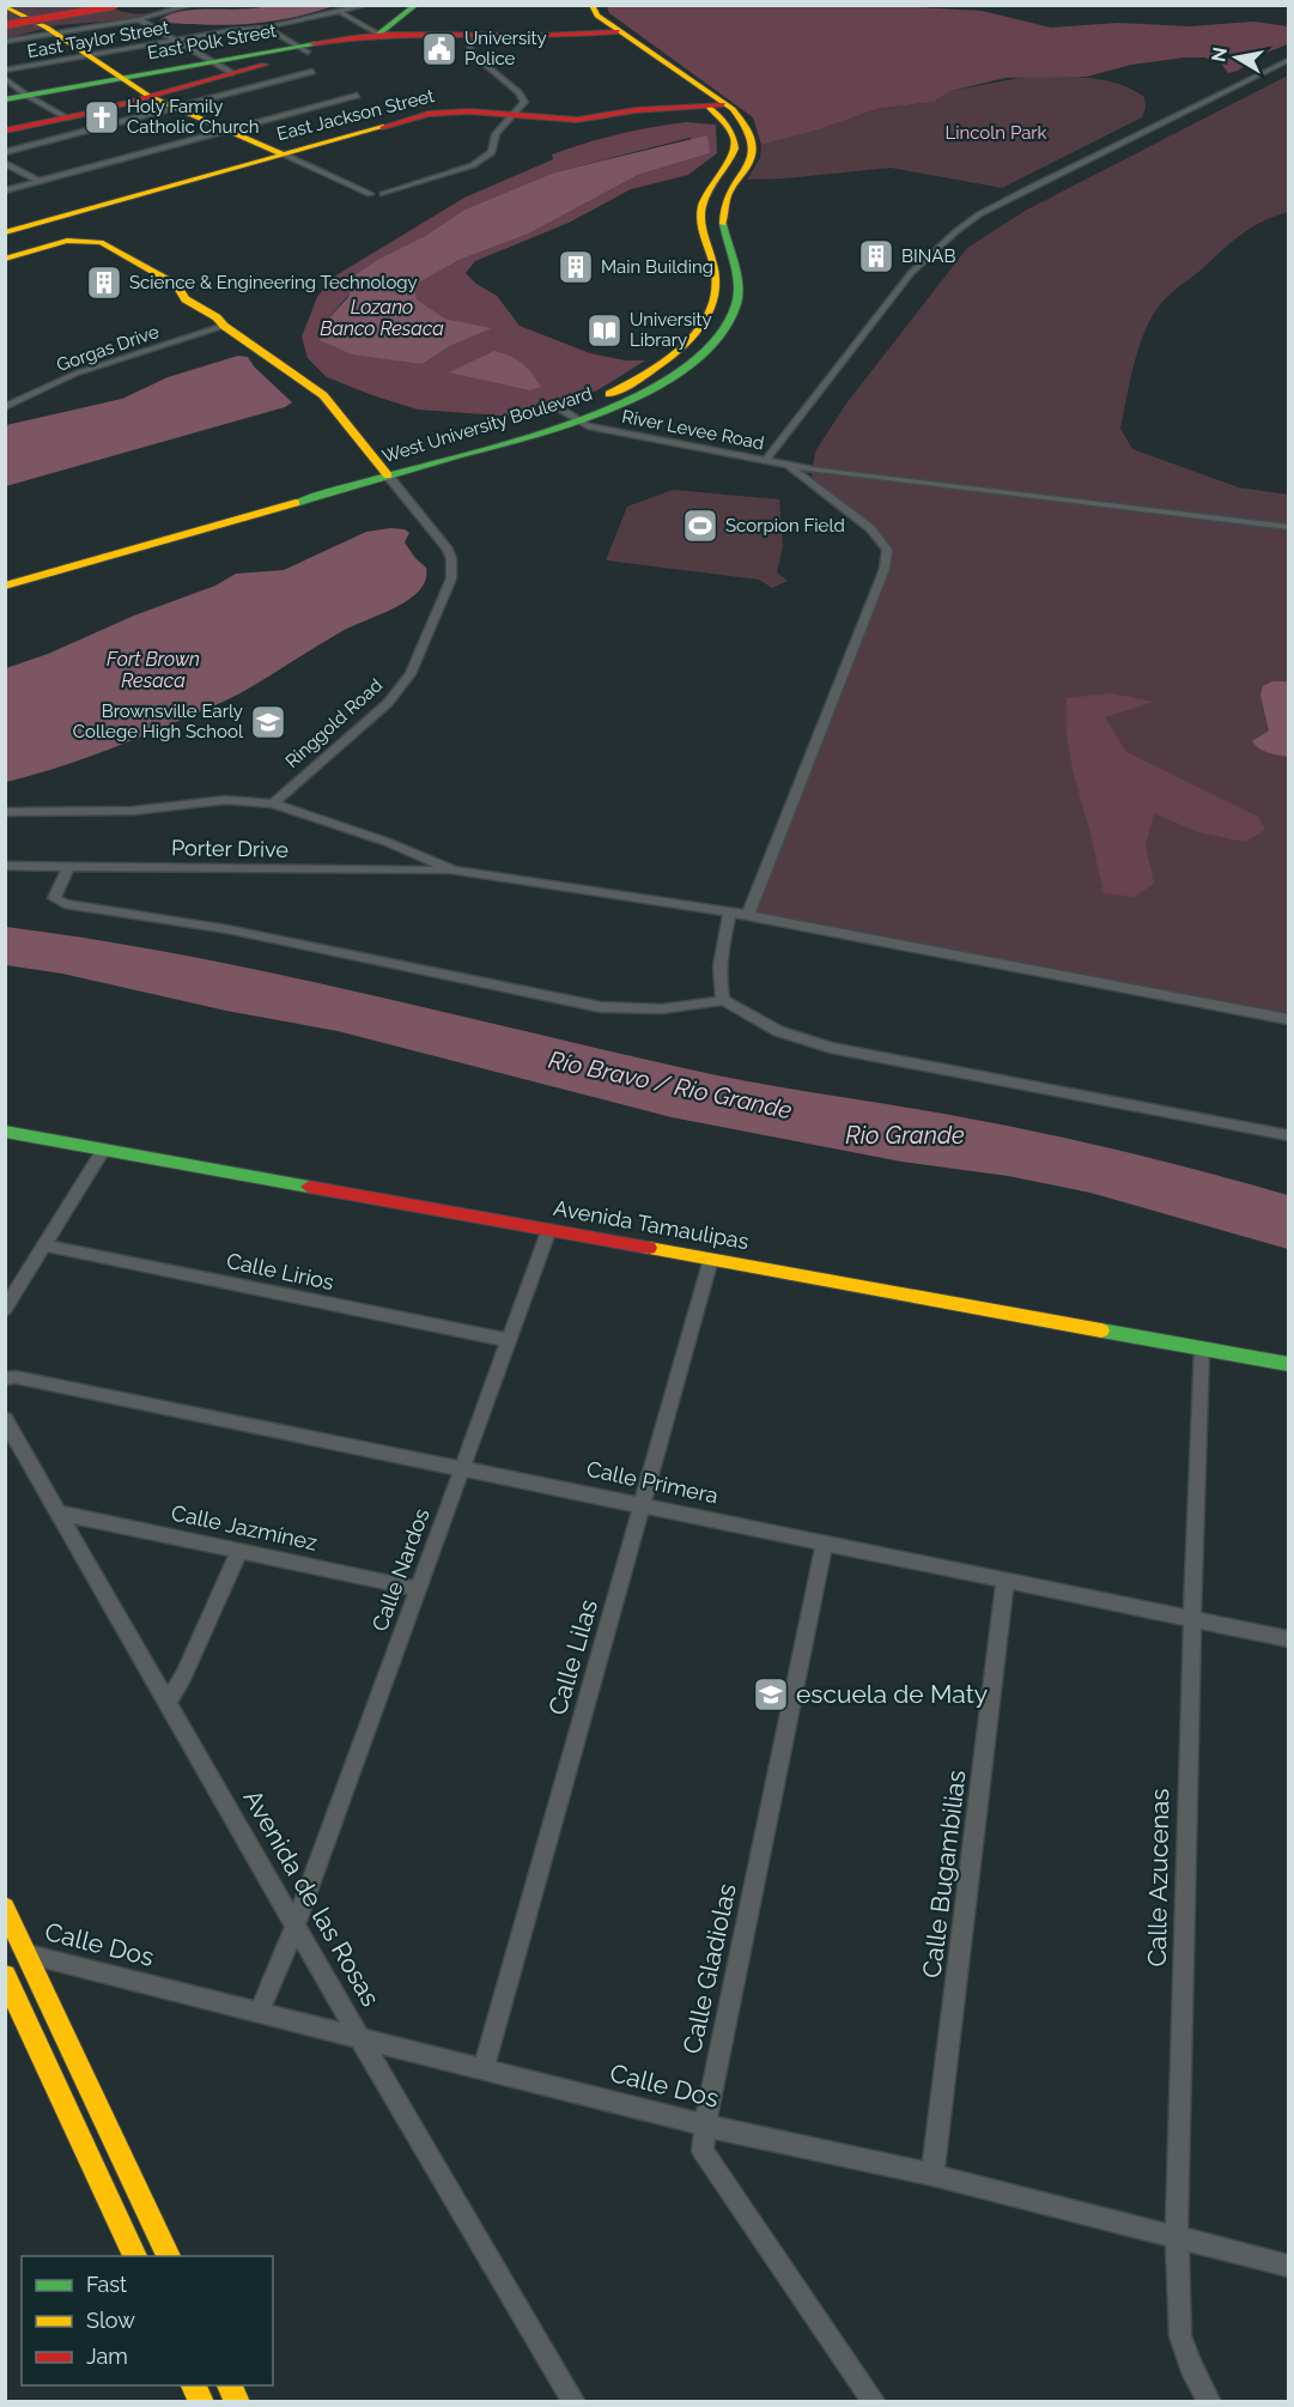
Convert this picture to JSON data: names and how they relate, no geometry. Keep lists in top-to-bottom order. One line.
{"streets":{"main road":["East Polk Street","East Jackson Street","West University Boulevard","Ringgold Road","Avenida Tamaulipas"],"street":["East Taylor Street","Gorgas Drive","River Levee Road","Porter Drive","Calle Lirios","Calle Primera","Calle Jazmínez","Calle Nardos","Calle Lilas","Calle Bugambilias","Calle Azucenas","Avenida de las Rosas","Calle Dos","Calle Gladiolas"]},"crossings":[["East Jackson Street","West University Boulevard"],["Gorgas Drive","Ringgold Road"],["West University Boulevard","River Levee Road"],["West University Boulevard","Ringgold Road"],["Avenida Tamaulipas","Calle Nardos"],["Avenida Tamaulipas","Calle Lilas"],["Avenida Tamaulipas","Calle Azucenas"],["Calle Lirios","Calle Nardos"],["Calle Primera","Calle Nardos"],["Calle Primera","Calle Lilas"],["Calle Primera","Calle Bugambilias"],["Calle Primera","Calle Azucenas"],["Calle Primera","Calle Gladiolas"],["Calle Jazmínez","Calle Nardos"],["Calle Jazmínez","Avenida de las Rosas"],["Calle Nardos","Avenida de las Rosas"],["Calle Nardos","Calle Dos"],["Calle Lilas","Calle Dos"],["Calle Bugambilias","Calle Dos"],["Calle Azucenas","Calle Dos"],["Avenida de las Rosas","Calle Dos"],["Calle Dos","Calle Gladiolas"]],"water":["Lozano Banco Resaca","Fort Brown Resaca","Río Bravo / Rio Grande","Rio Grande"],"parks":["Lincoln Park"],"places":{"public building":["University Police"],"church":["Holy Family Catholic Church"],"building":["BINAB","Main Building","Science & Engineering Technology"],"library":["University Library"],"sports":["Scorpion Field"],"school or university":["Brownsville Early College High School","escuela de Maty"]},"legend":["Fast","Slow","Jam"],"north":"left"}
